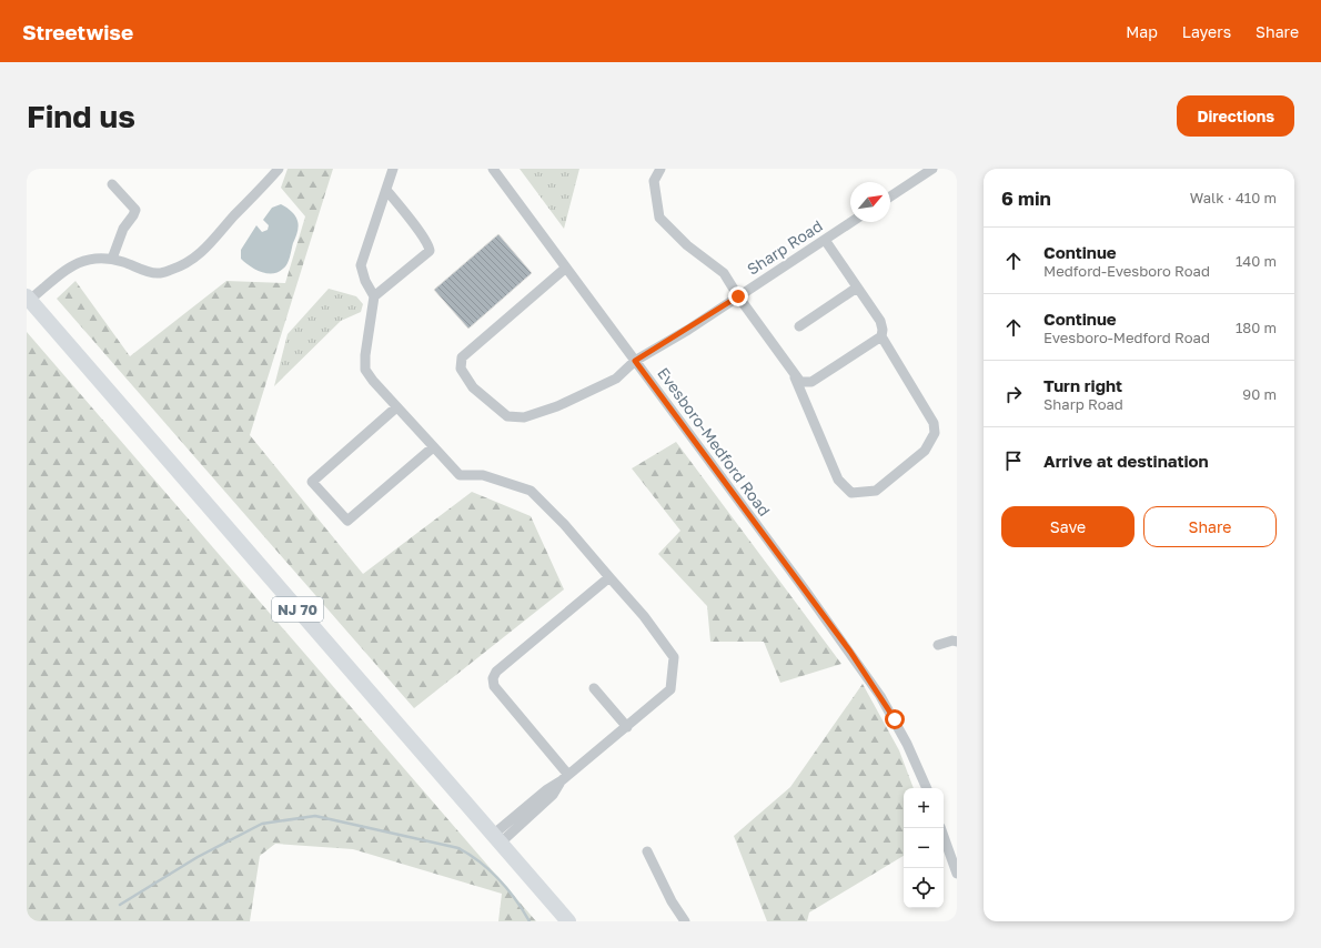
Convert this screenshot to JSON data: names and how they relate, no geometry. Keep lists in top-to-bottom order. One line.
{"streets":{"highway":["NJ 70"],"street":["Sharp Road","Evesboro-Medford Road"]},"crossings":[["Sharp Road","Evesboro-Medford Road"]],"north":"top right","page":{"header":"Streetwise","nav":["Map","Layers","Share"],"buttons":["Directions",["Save","Share"]],"title":"Find us","heading":["6 min","Walk · 410 m"],"list":[["Continue","Medford-Evesboro Road","140 m"],["Continue","Evesboro-Medford Road","180 m"],["Turn right","Sharp Road","90 m"],"Arrive at destination"],"map_buttons":["+","−"]}}
